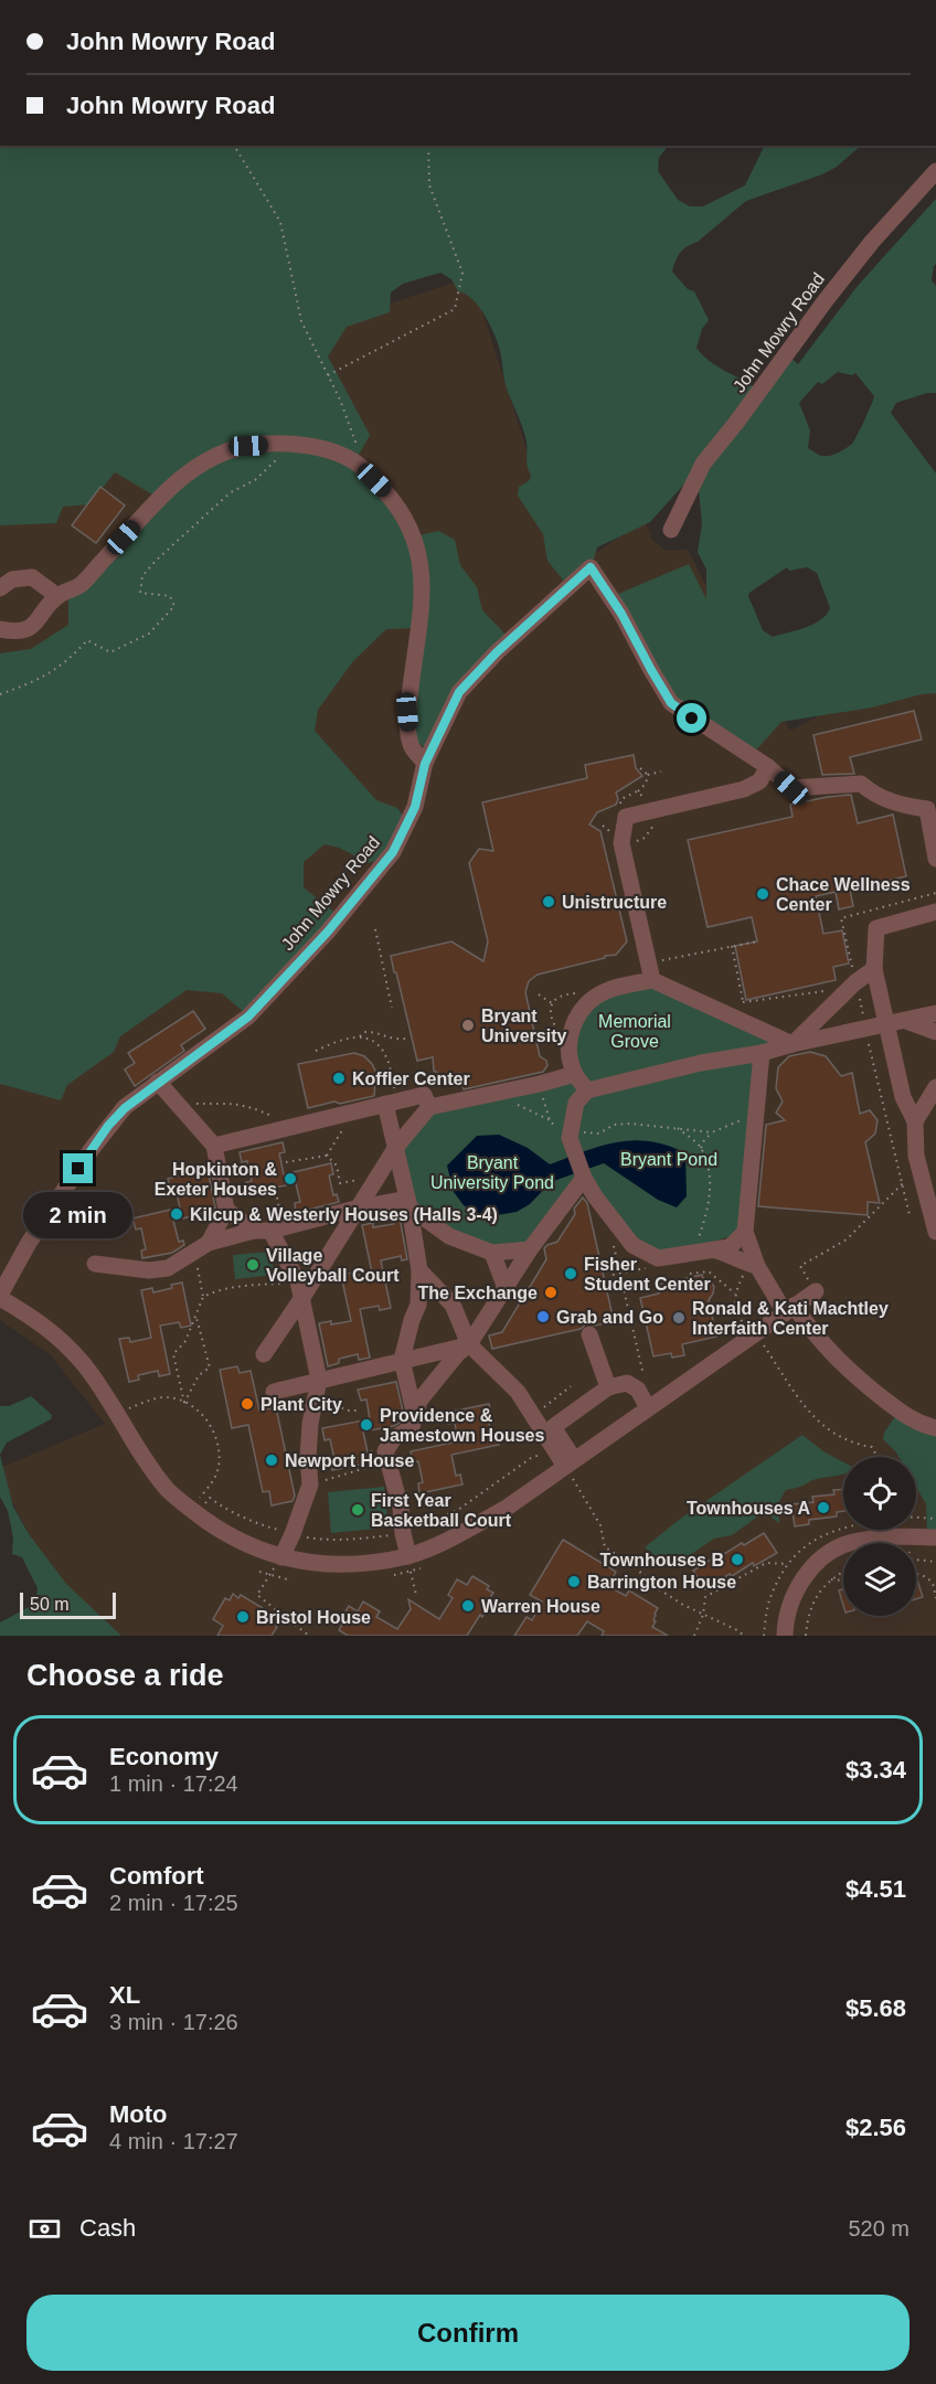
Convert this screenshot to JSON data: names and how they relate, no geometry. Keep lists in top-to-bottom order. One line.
{"streets":{"street":["John Mowry Road"]},"parks":["Memorial Grove","Bryant Pond","Bryant University Pond"],"places":["Chace Wellness Center","Unistructure","Bryant University","Koffler Center","Hopkinton & Exeter Houses","Kilcup & Westerly Houses (Halls 3-4)","Village Volleyball Court","Fisher Student Center","The Exchange","Grab and Go","Ronald & Kati Machtley Interfaith Center","Plant City","Providence & Jamestown Houses","Newport House","Townhouses A","First Year Basketball Court","Townhouses B","Barrington House","Warren House","Bristol House"],"scale_bar":"50 m","page":{"banner":["John Mowry Road","John Mowry Road"],"bubble":"2 min","scale":"50 m","heading":"Choose a ride","list":[{"name":"Economy","note":"1 min · 17:24","value":"$3.34"},{"name":"Comfort","note":"2 min · 17:25","value":"$4.51"},{"name":"XL","note":"3 min · 17:26","value":"$5.68"},{"name":"Moto","note":"4 min · 17:27","value":"$2.56"}],"pay":["Cash","520 m"],"buttons":"Confirm"}}
